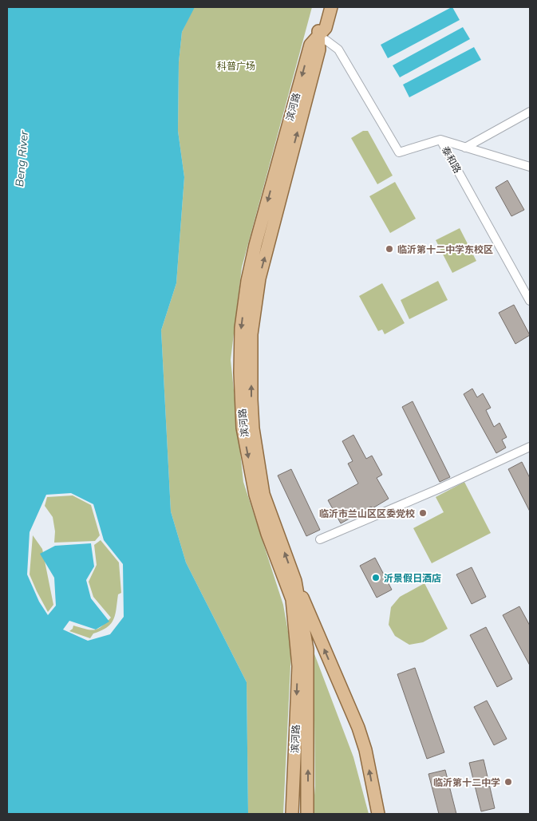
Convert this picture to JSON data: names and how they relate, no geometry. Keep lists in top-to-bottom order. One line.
{"streets":{"main road":["滨河路"],"street":["泰和路"]},"crossings":[["滨河路","泰和路"]],"water":["Beng River"],"parks":["科普广场"],"places":["临沂第十二中学东校区","临沂市兰山区区委党校","沂景假日酒店","临沂第十二中学"]}
